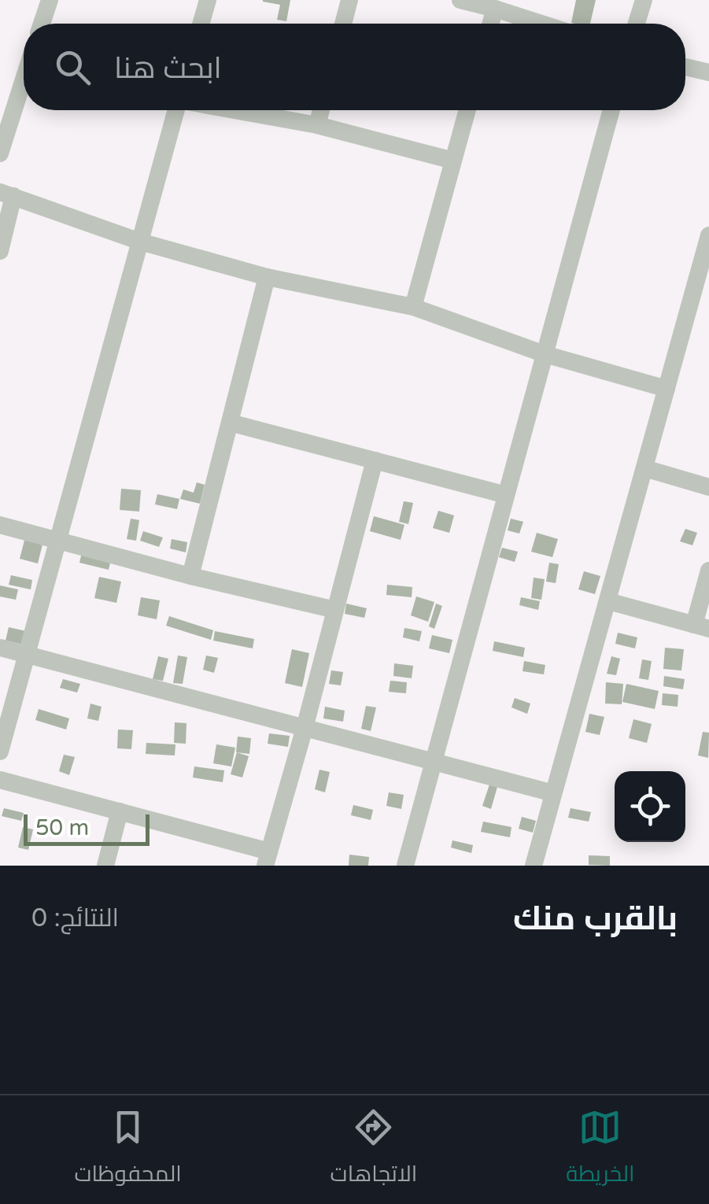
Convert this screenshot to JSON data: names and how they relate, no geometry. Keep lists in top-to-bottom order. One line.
{"scale_bar":"50 m","page":{"search":"ابحث هنا","scale":"50 m","heading":["بالقرب منك","النتائج: 0"],"nav":["الخريطة","الاتجاهات","المحفوظات"]}}
